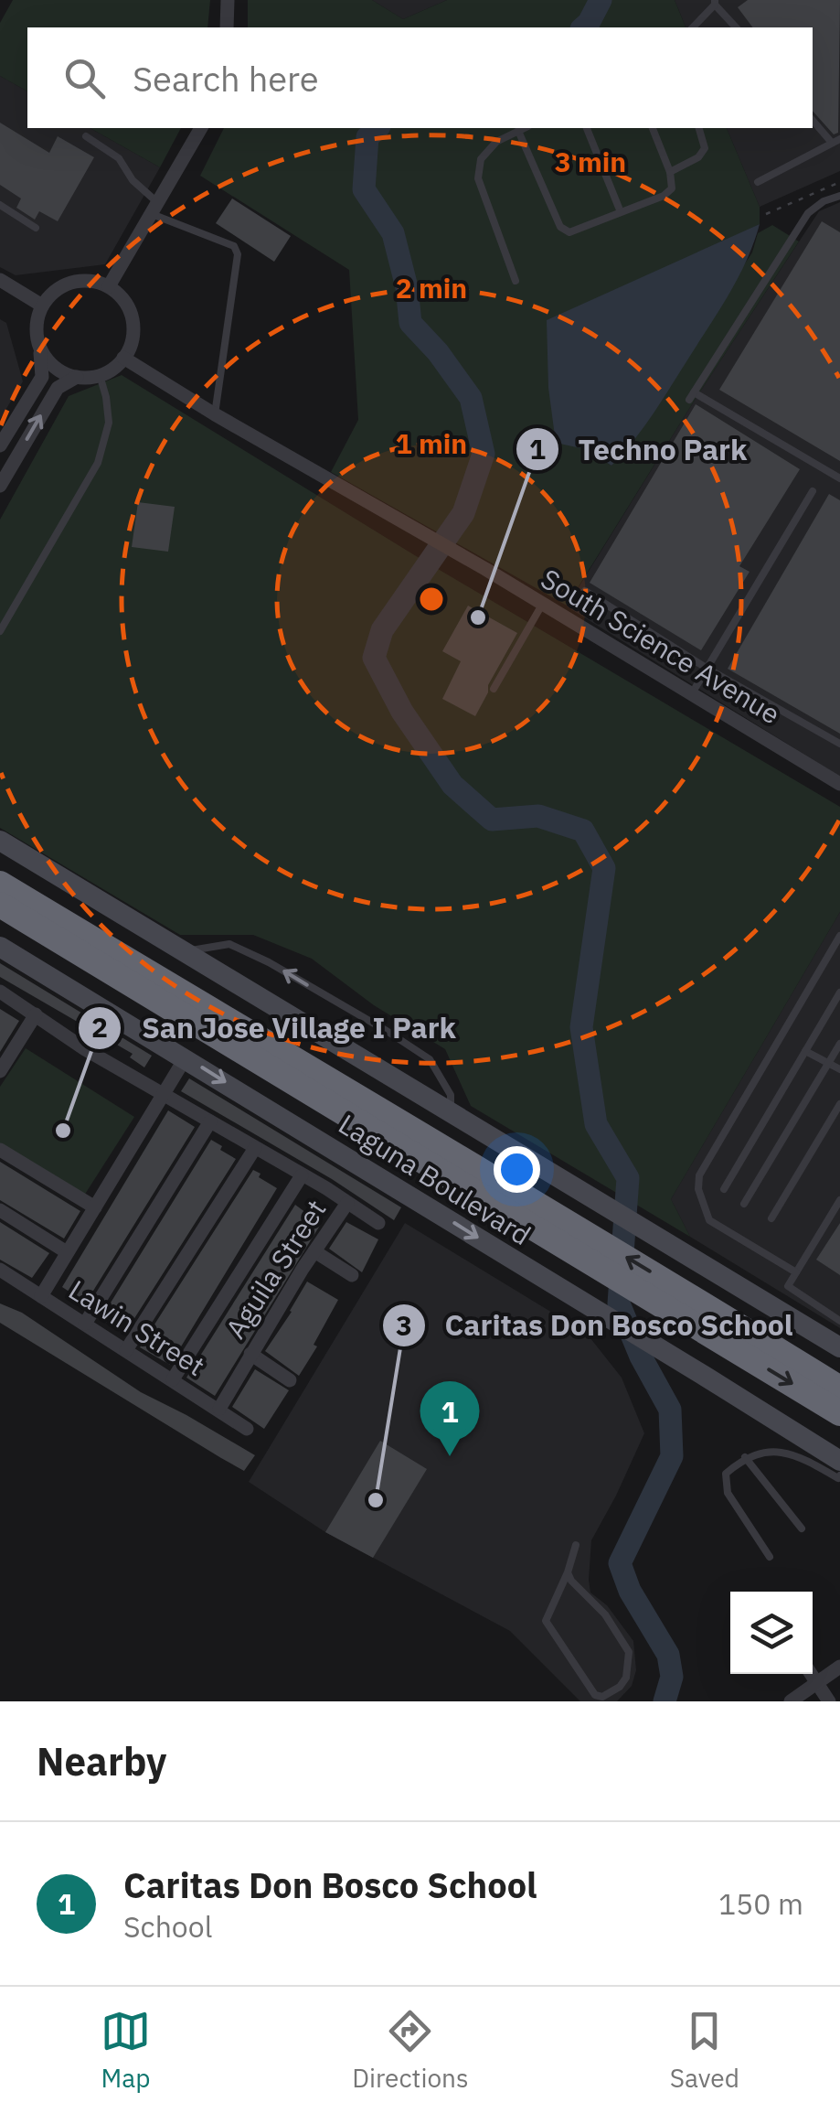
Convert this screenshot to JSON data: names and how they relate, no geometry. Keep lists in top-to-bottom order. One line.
{"streets":{"main road":["Laguna Boulevard"],"street":["South Science Avenue","Aguila Street","Lawin Street"]},"crossings":[["Aguila Street","Lawin Street"]],"places":["Techno Park","San Jose Village I Park","Caritas Don Bosco School"],"page":{"search":"Search here","pins":"1","heading":"Nearby","list":[{"mark":"1","name":"Caritas Don Bosco School","note":"School","value":"150 m"}],"nav":["Map","Directions","Saved"]},"rings":["3 min","2 min","1 min"]}
